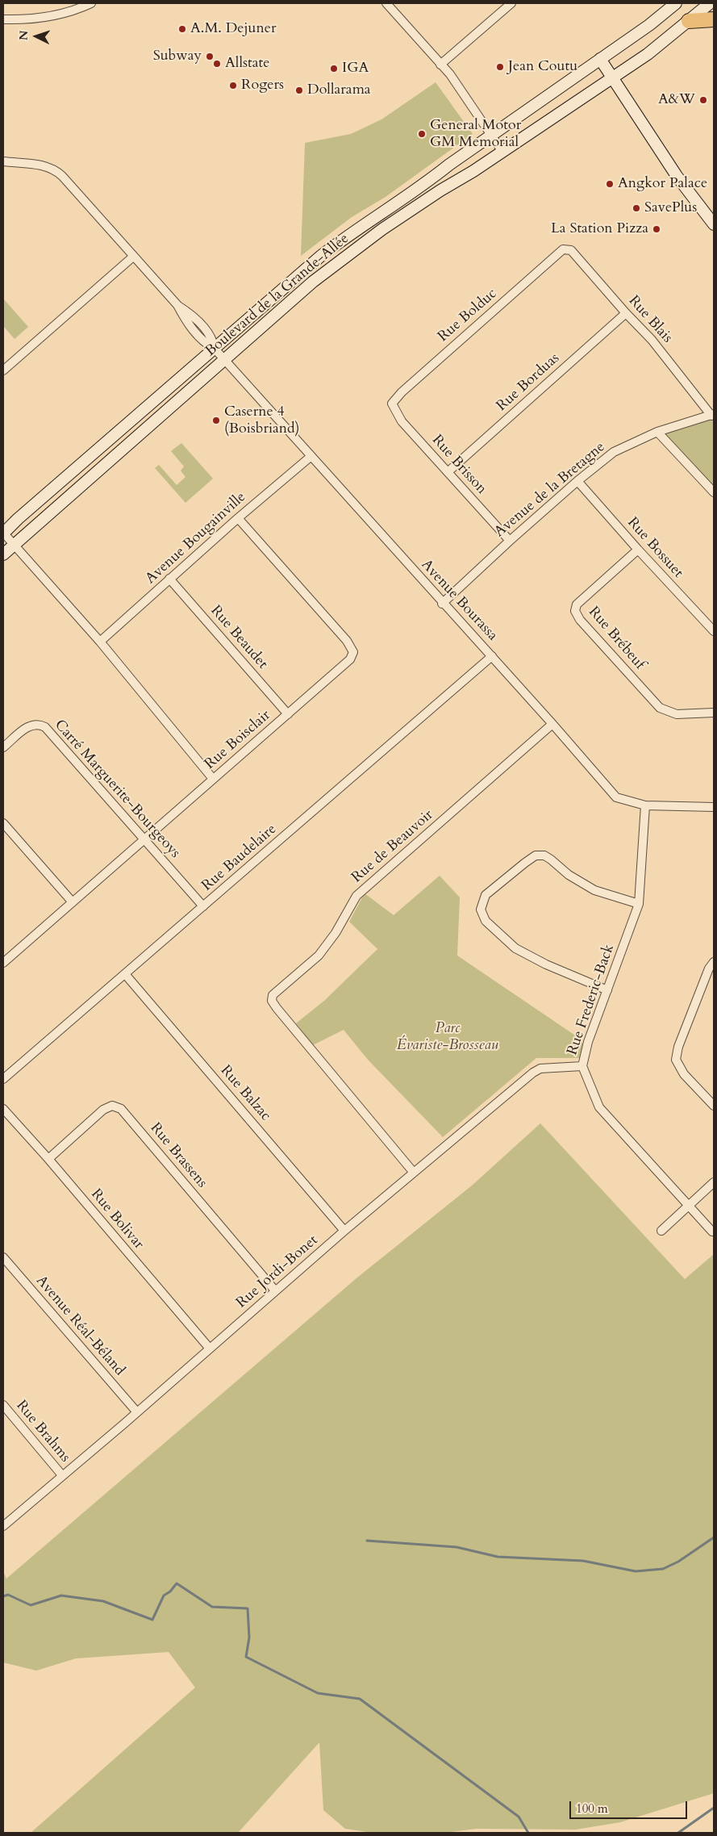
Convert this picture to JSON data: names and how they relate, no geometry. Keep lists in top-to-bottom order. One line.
{"streets":{"street":["Boulevard de la Grande-Allée","Rue Bolduc","Rue Blais","Rue Borduas","Rue Brisson","Avenue de la Bretagne","Avenue Bougainville","Rue Bossuet","Avenue Bourassa","Rue Beaudet","Rue Brébeuf","Rue Boisclair","Carré Marguerite-Bourgeoys","Rue de Beauvoir","Rue Baudelaire","Rue Frederic-Back","Rue Balzac","Rue Brassens","Rue Bolivar","Rue Jordi-Bonet","Avenue Réal-Béland","Rue Brahms"]},"crossings":[["Boulevard de la Grande-Allée","Avenue Bourassa"],["Rue Bolduc","Rue Blais"],["Rue Bolduc","Rue Brisson"],["Rue Blais","Rue Borduas"],["Rue Blais","Avenue de la Bretagne"],["Rue Borduas","Rue Brisson"],["Rue Brisson","Avenue de la Bretagne"],["Avenue de la Bretagne","Rue Bossuet"],["Avenue de la Bretagne","Avenue Bourassa"],["Avenue Bougainville","Avenue Bourassa"],["Avenue Bougainville","Rue Beaudet"],["Avenue Bougainville","Rue Boisclair"],["Rue Bossuet","Rue Brébeuf"],["Avenue Bourassa","Rue de Beauvoir"],["Avenue Bourassa","Rue Baudelaire"],["Avenue Bourassa","Rue Frederic-Back"],["Rue Beaudet","Rue Boisclair"],["Rue Boisclair","Carré Marguerite-Bourgeoys"],["Carré Marguerite-Bourgeoys","Rue Baudelaire"],["Rue de Beauvoir","Rue Jordi-Bonet"],["Rue Baudelaire","Rue Balzac"],["Rue Frederic-Back","Rue Jordi-Bonet"],["Rue Balzac","Rue Jordi-Bonet"],["Rue Brassens","Rue Bolivar"],["Rue Brassens","Rue Jordi-Bonet"],["Rue Bolivar","Rue Jordi-Bonet"],["Rue Jordi-Bonet","Avenue Réal-Béland"],["Rue Jordi-Bonet","Rue Brahms"]],"parks":["Parc Évariste-Brosseau"],"places":["A.M. Dejuner","Subway","Allstate","Jean Coutu","IGA","Rogers","Dollarama","A&W","General Motor GM Memorial","Angkor Palace","SavePlus","La Station Pizza","Caserne 4 (Boisbriand)"],"scale_bar":"100 m","north":"left"}
